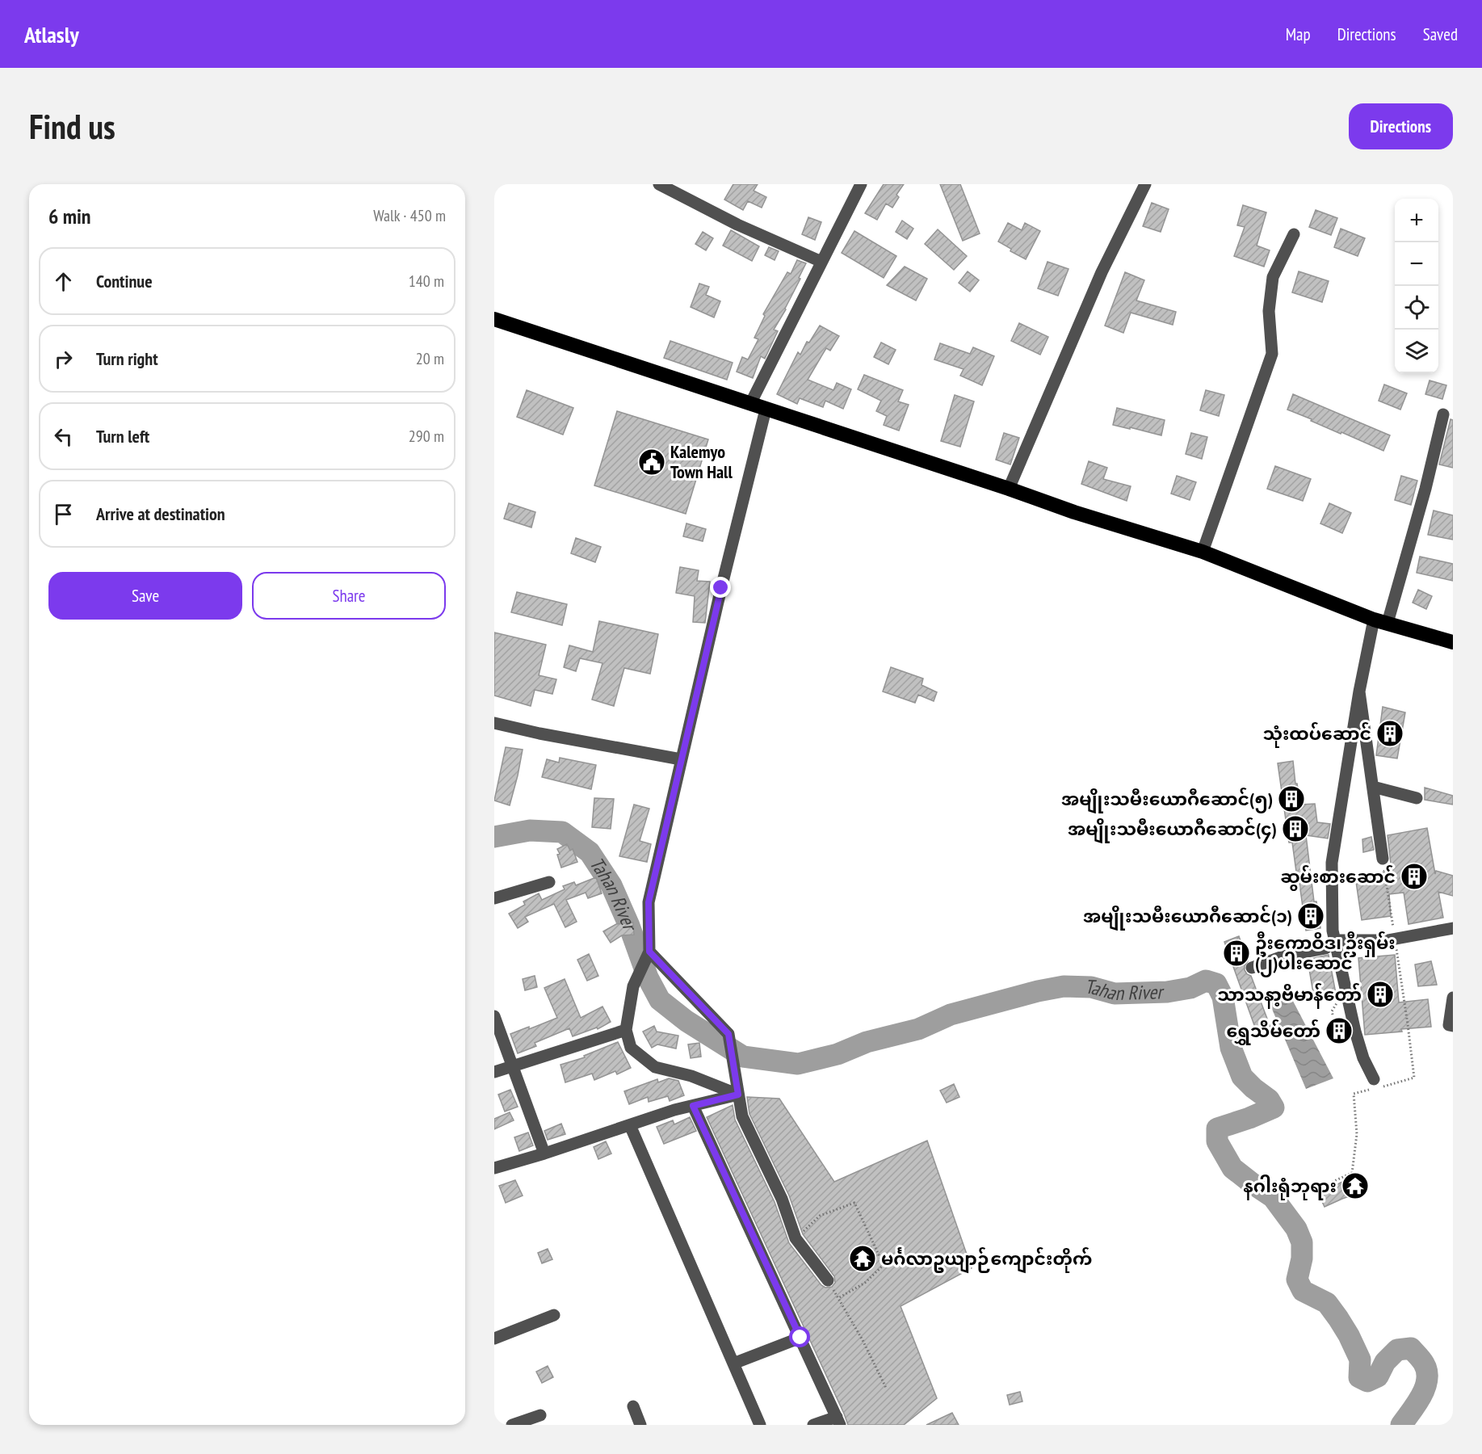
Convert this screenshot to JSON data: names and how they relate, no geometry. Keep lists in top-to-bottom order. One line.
{"water":["Tahan River"],"places":{"public building":["Kalemyo Town Hall"],"building":["သုံးထပ်ဆောင်","အမျိုးသမီးယောဂီဆောင်(၅)","အမျိုးသမီးယောဂီဆောင်(၄)","ဆွမ်းစားဆောင်","အမျိုးသမီးယောဂီဆောင်(၁)","ဦးကောဝိဒ၊ ဦးရှမ်း (၂)ပါးဆောင်","သာသနာ့ဗိမာန်တော်","ရွှေသိမ်တော်"],"temple":["နဂါးရုံဘုရား","မင်္ဂလာဥယျာဉ်ကျောင်းတိုက်"]},"page":{"header":"Atlasly","nav":["Map","Directions","Saved"],"buttons":["Directions",["Save","Share"]],"title":"Find us","heading":["6 min","Walk · 450 m"],"map_buttons":["+","−"],"list":[["Continue","140 m"],["Turn right","20 m"],["Turn left","290 m"],"Arrive at destination"]}}
